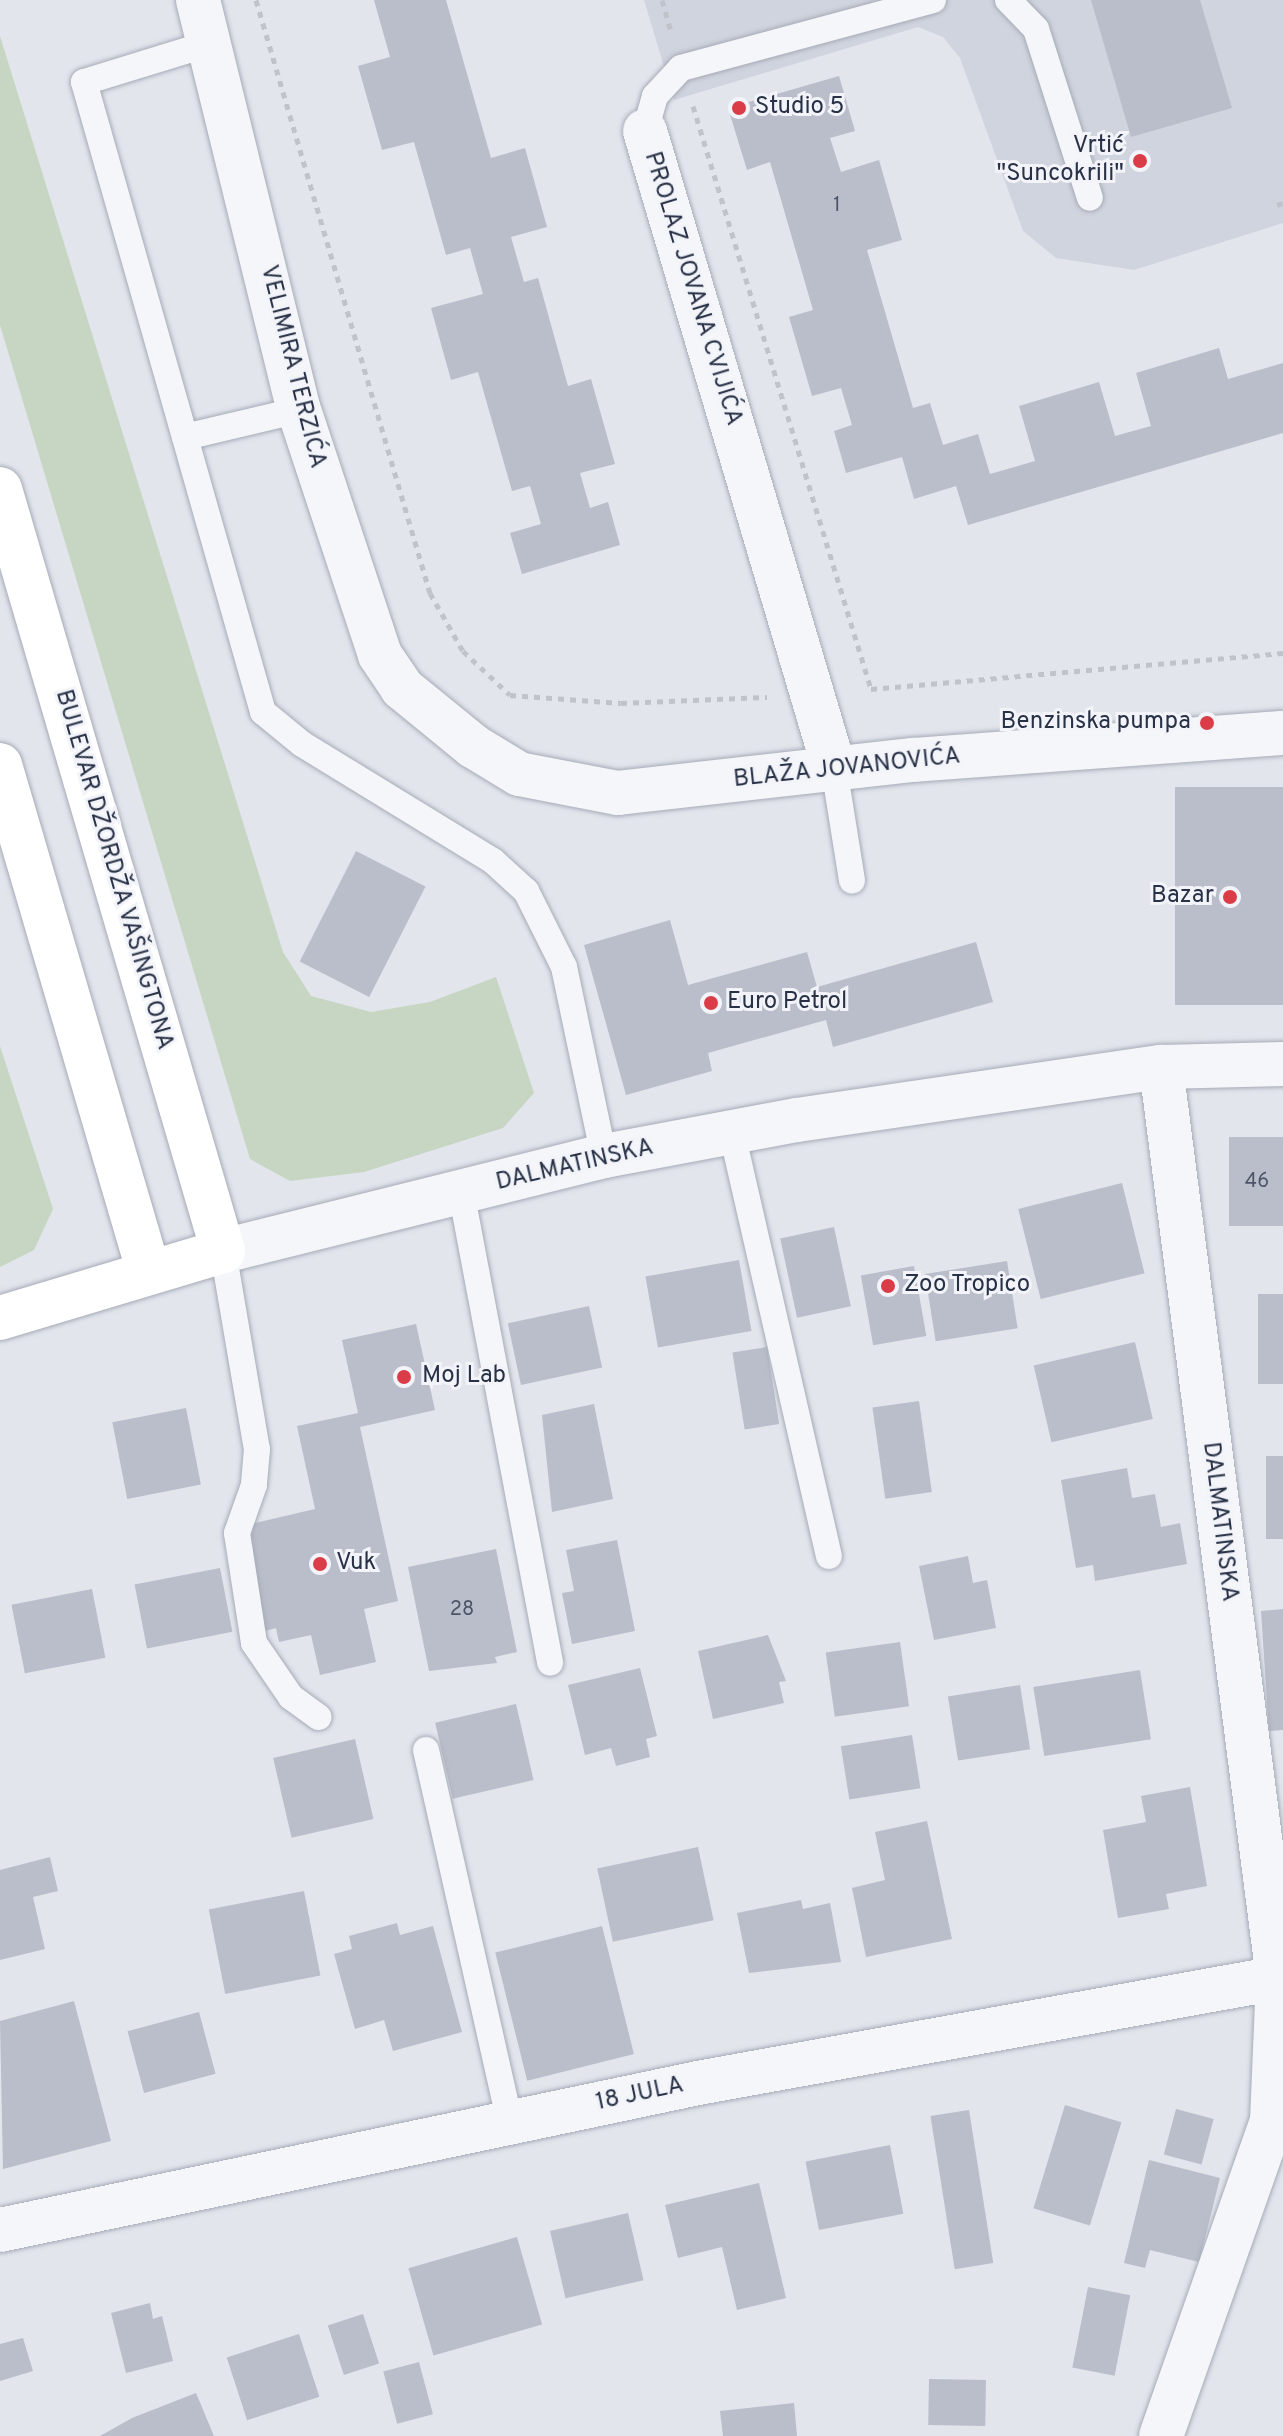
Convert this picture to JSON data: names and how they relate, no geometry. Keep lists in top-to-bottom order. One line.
{"streets":{"main road":["BULEVAR DŽORDŽA VAŠINGTONA","DALMATINSKA"],"street":["PROLAZ JOVANA CVIJIĆA","VELIMIRA TERZIĆA","BLAŽA JOVANOVIĆA","18 JULA"]},"crossings":[["PROLAZ JOVANA CVIJIĆA","BLAŽA JOVANOVIĆA"],["VELIMIRA TERZIĆA","BLAŽA JOVANOVIĆA"],["BULEVAR DŽORDŽA VAŠINGTONA","DALMATINSKA"],["DALMATINSKA","18 JULA"]],"places":["Studio 5","Vrtić \"Suncokrili\"","Benzinska pumpa","Bazar","Euro Petrol","Zoo Tropico","Moj Lab","Vuk"],"house_numbers":["1","46","28"]}
